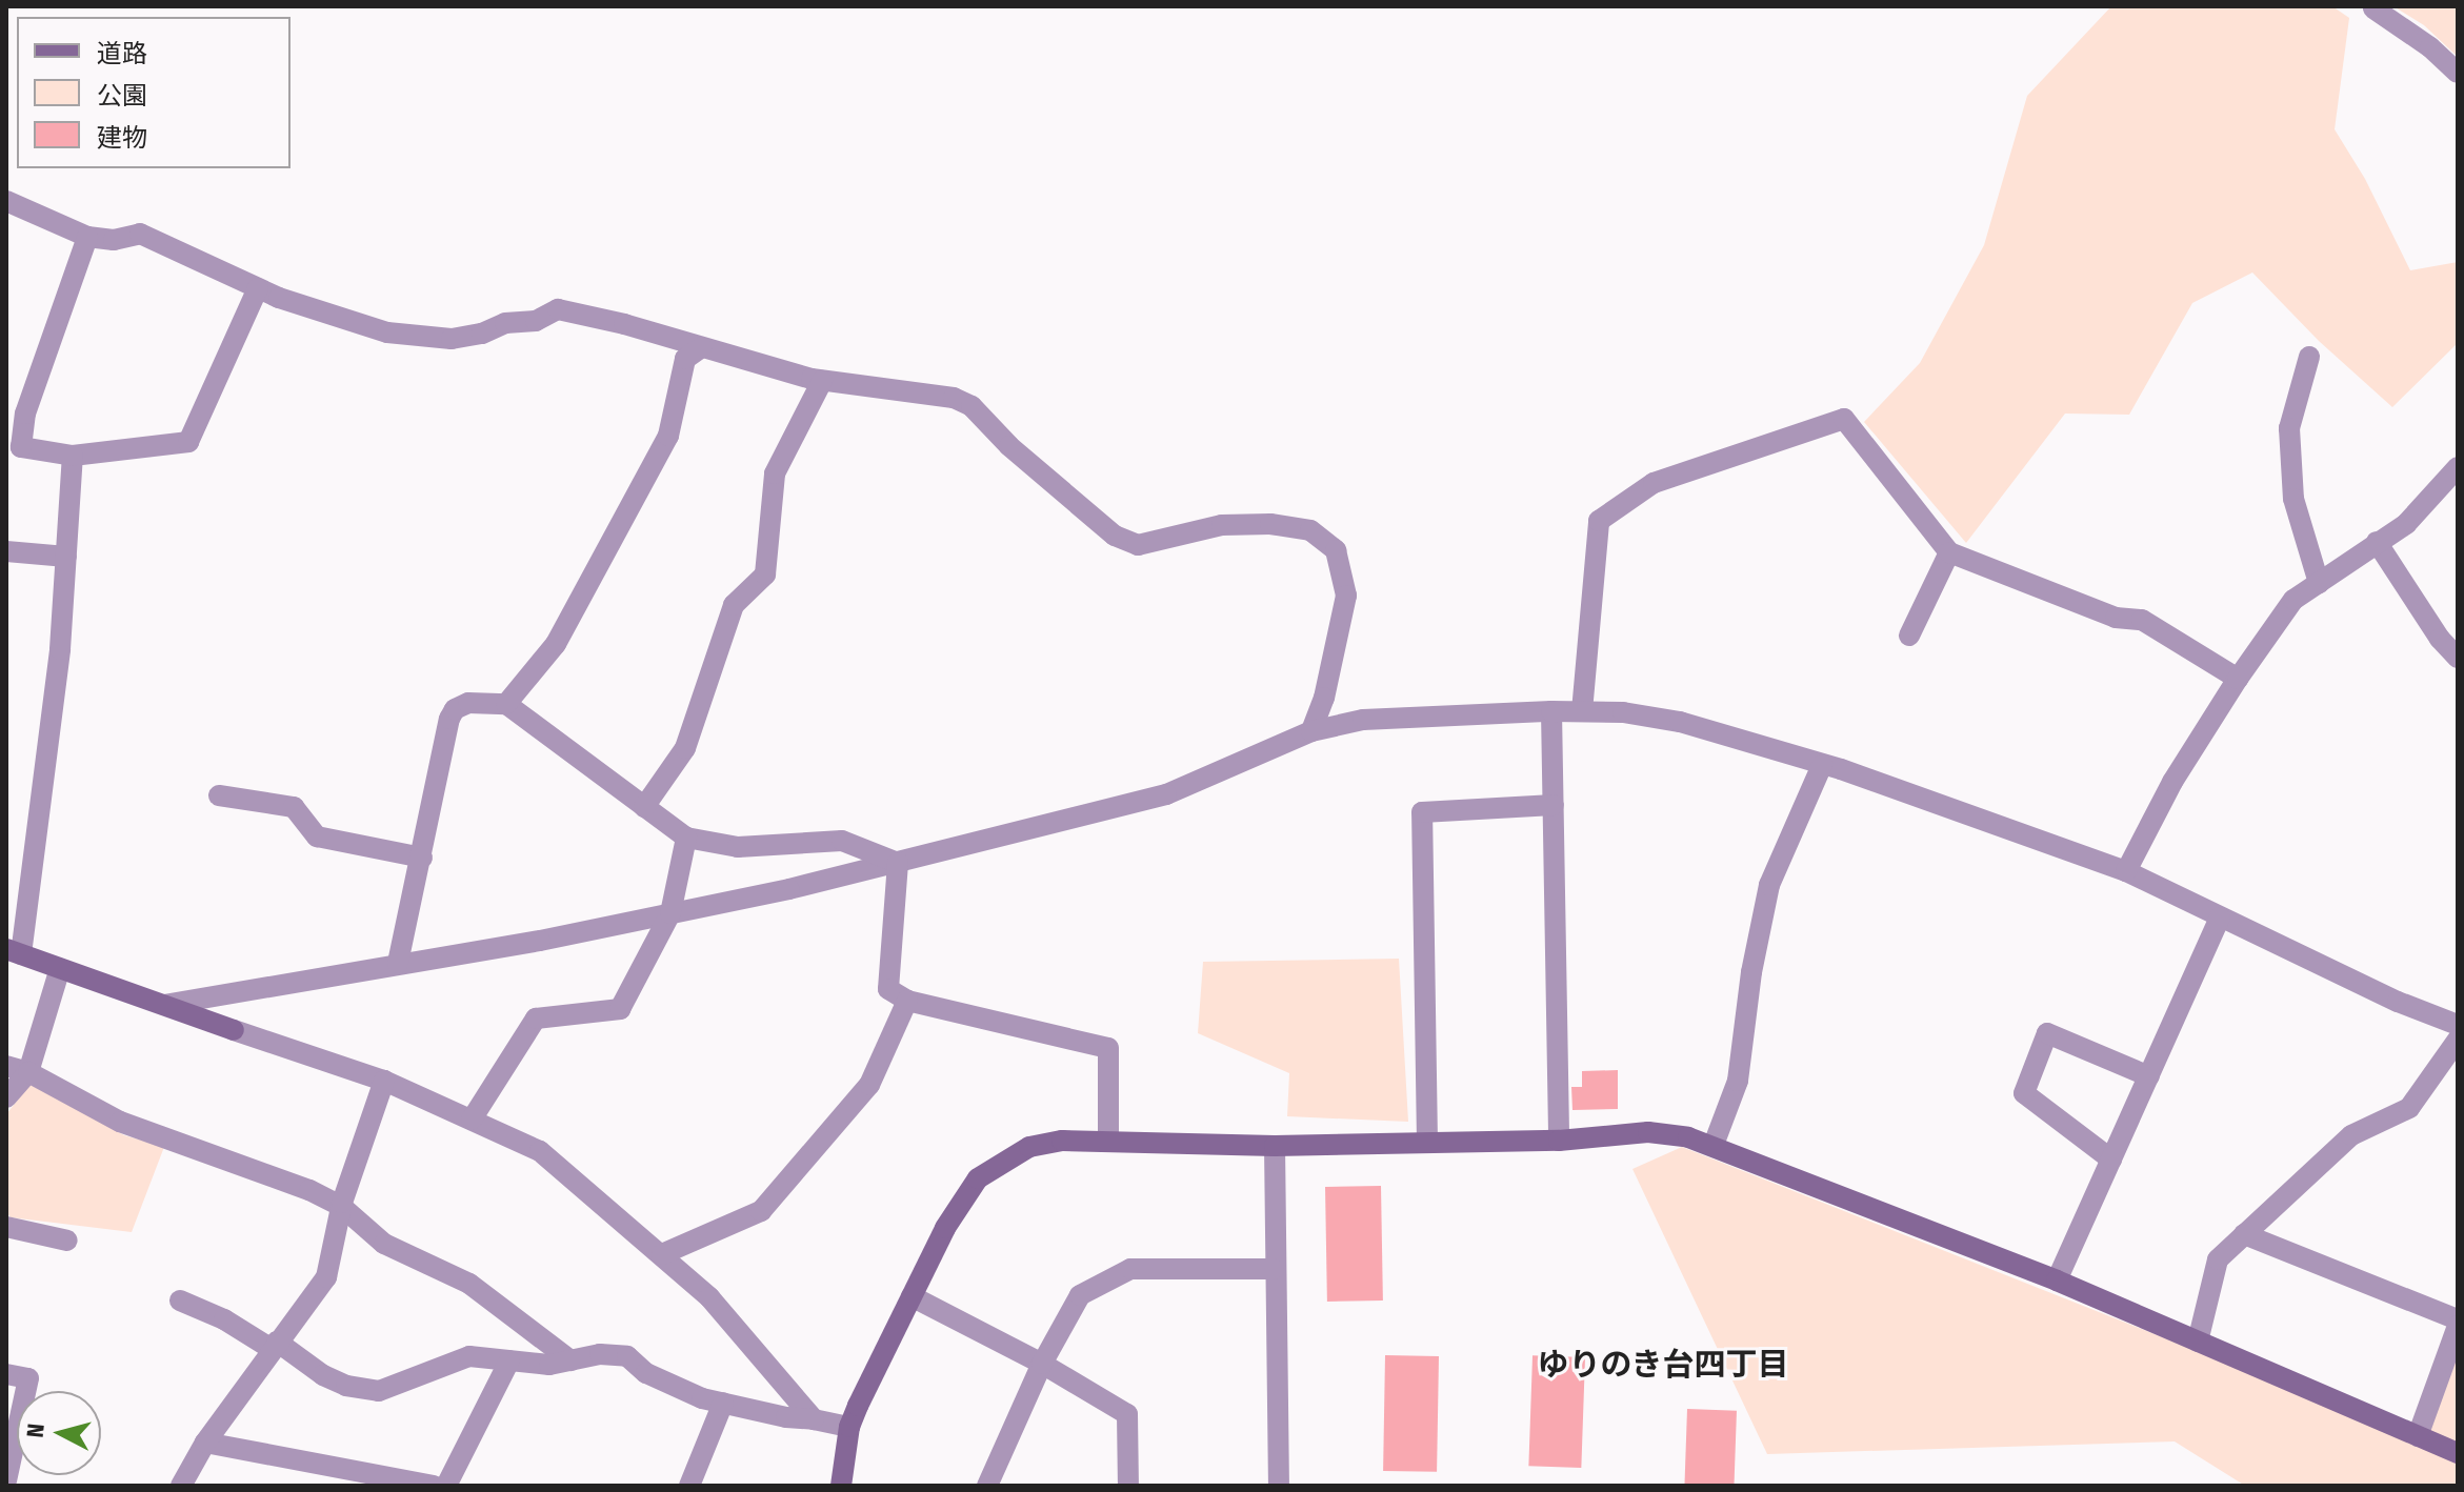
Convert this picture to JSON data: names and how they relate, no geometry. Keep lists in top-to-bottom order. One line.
{"districts":["ゆりのき台四丁目"],"legend":["道路","公園","建物"],"north":"left"}
